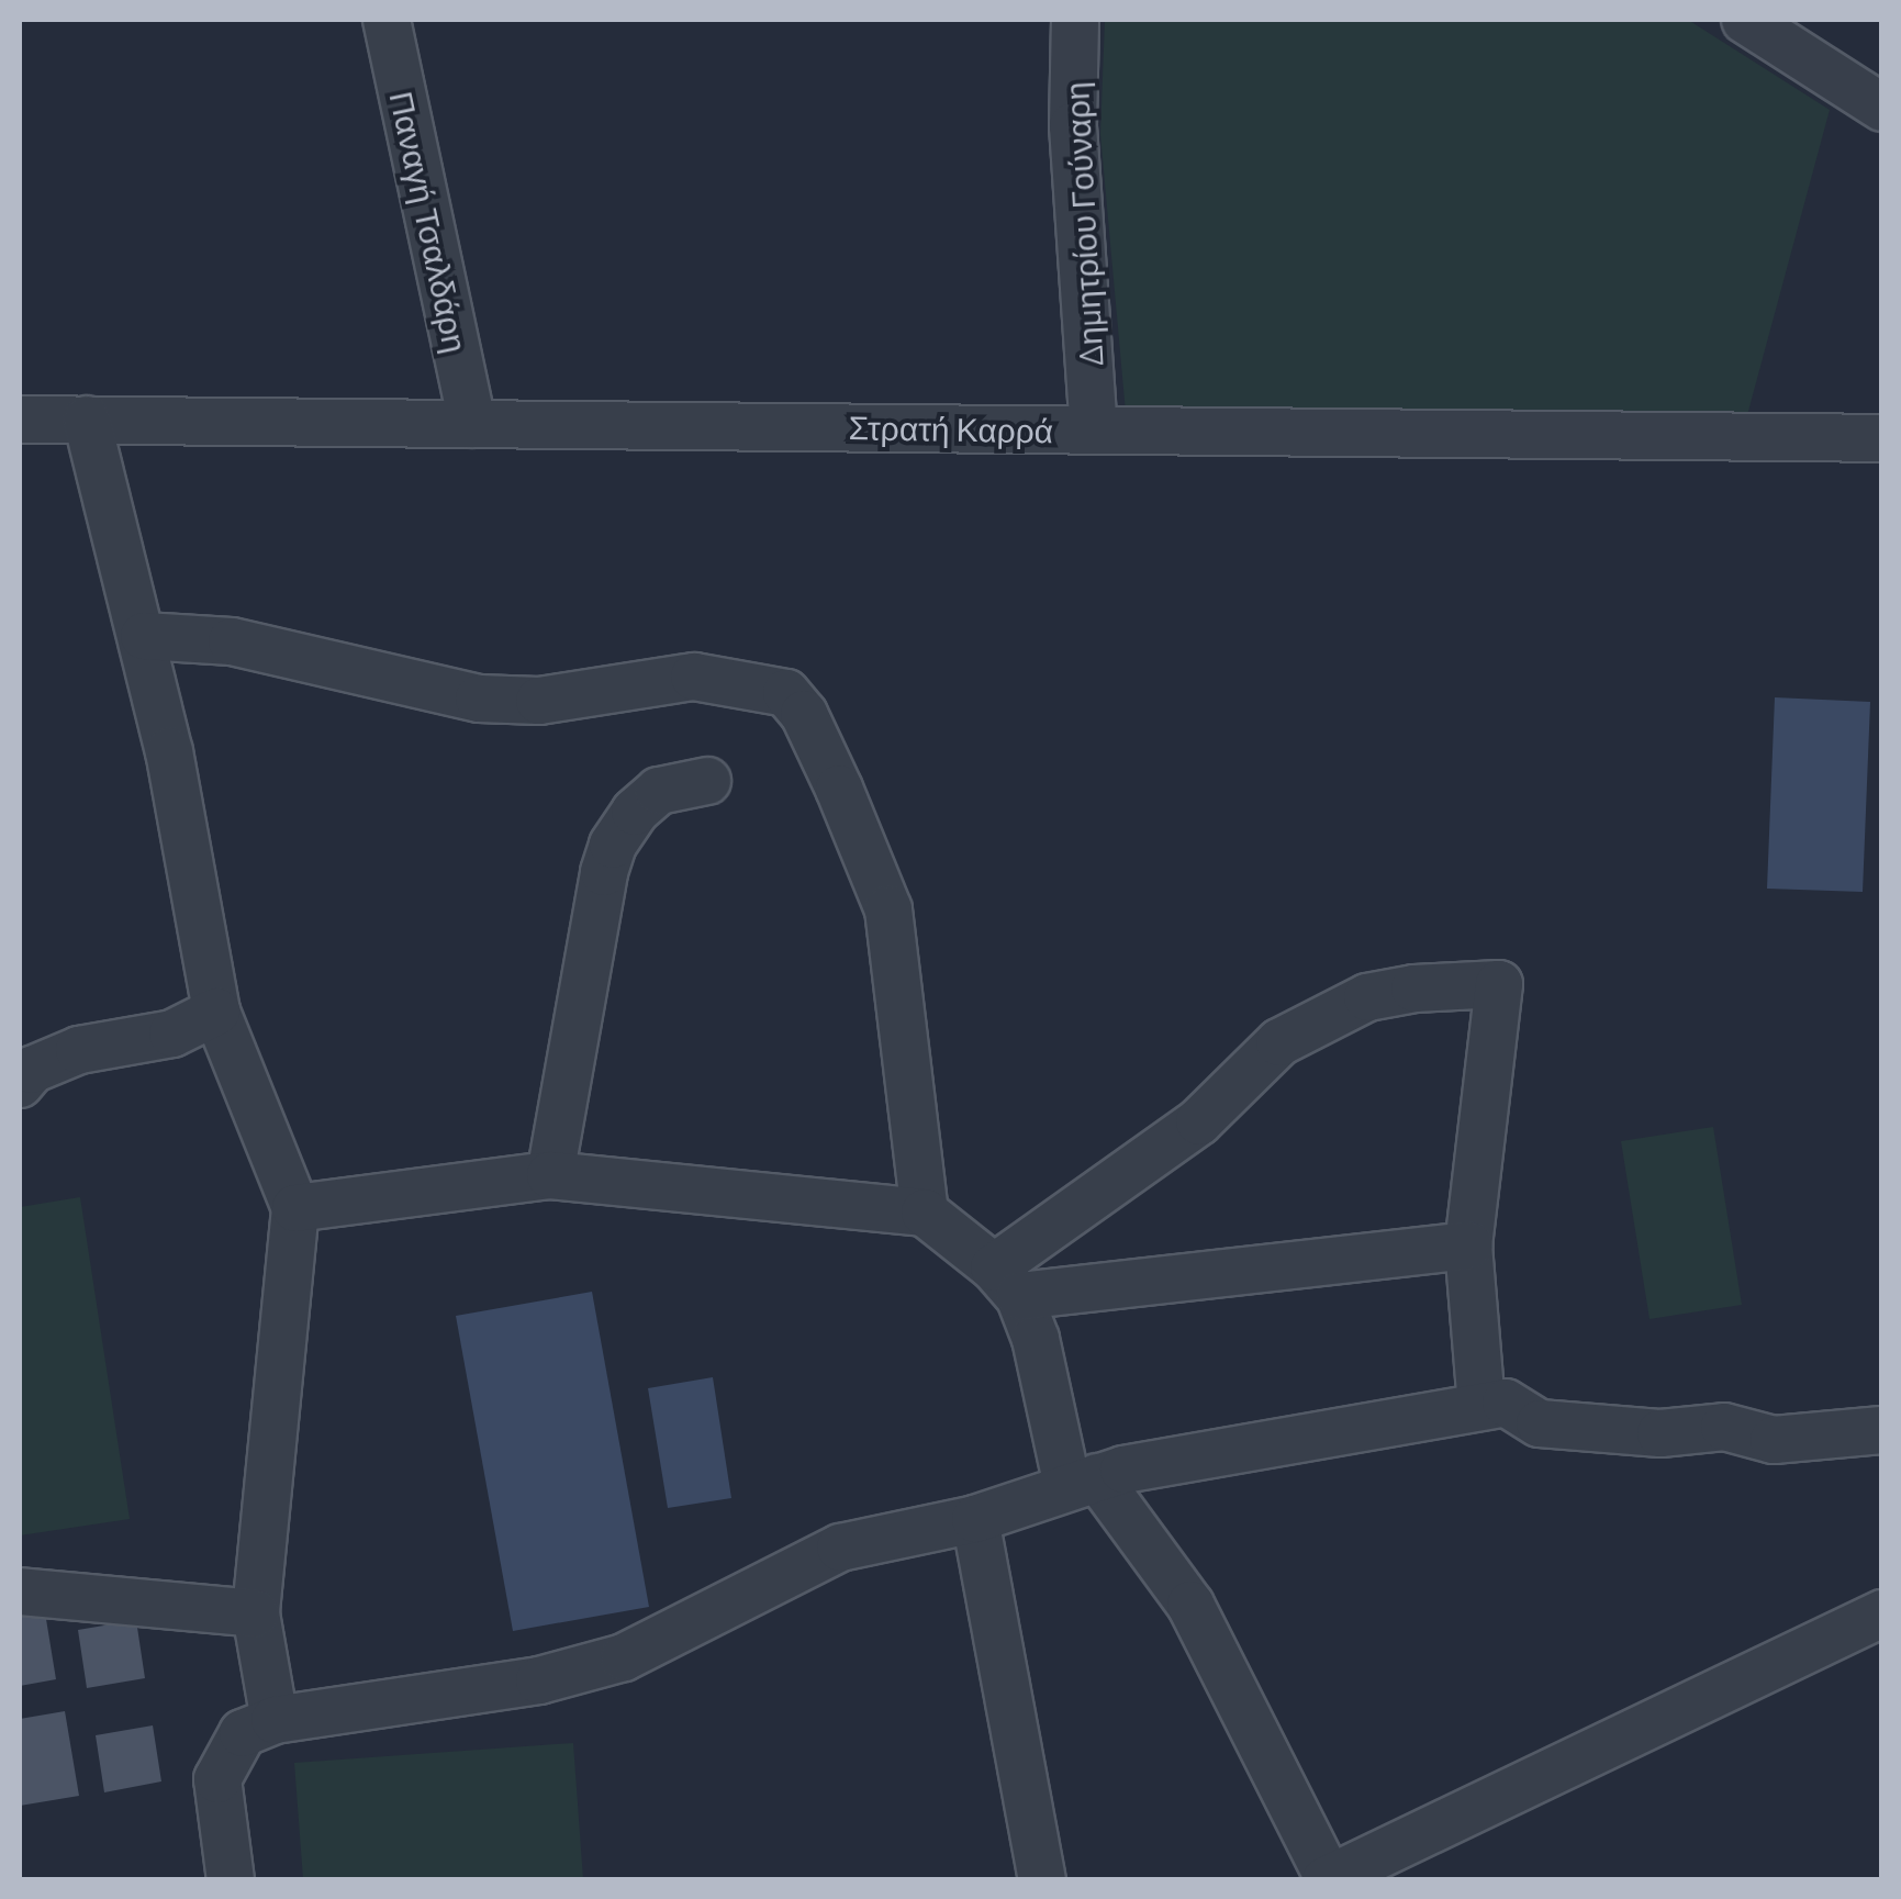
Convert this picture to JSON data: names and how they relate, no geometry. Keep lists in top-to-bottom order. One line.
{"streets":{"street":["Παναγή Τσαλδάρη","Δημητρίου Γούναρη","Στρατή Καρρά"]},"crossings":[["Παναγή Τσαλδάρη","Στρατή Καρρά"],["Δημητρίου Γούναρη","Στρατή Καρρά"]]}
